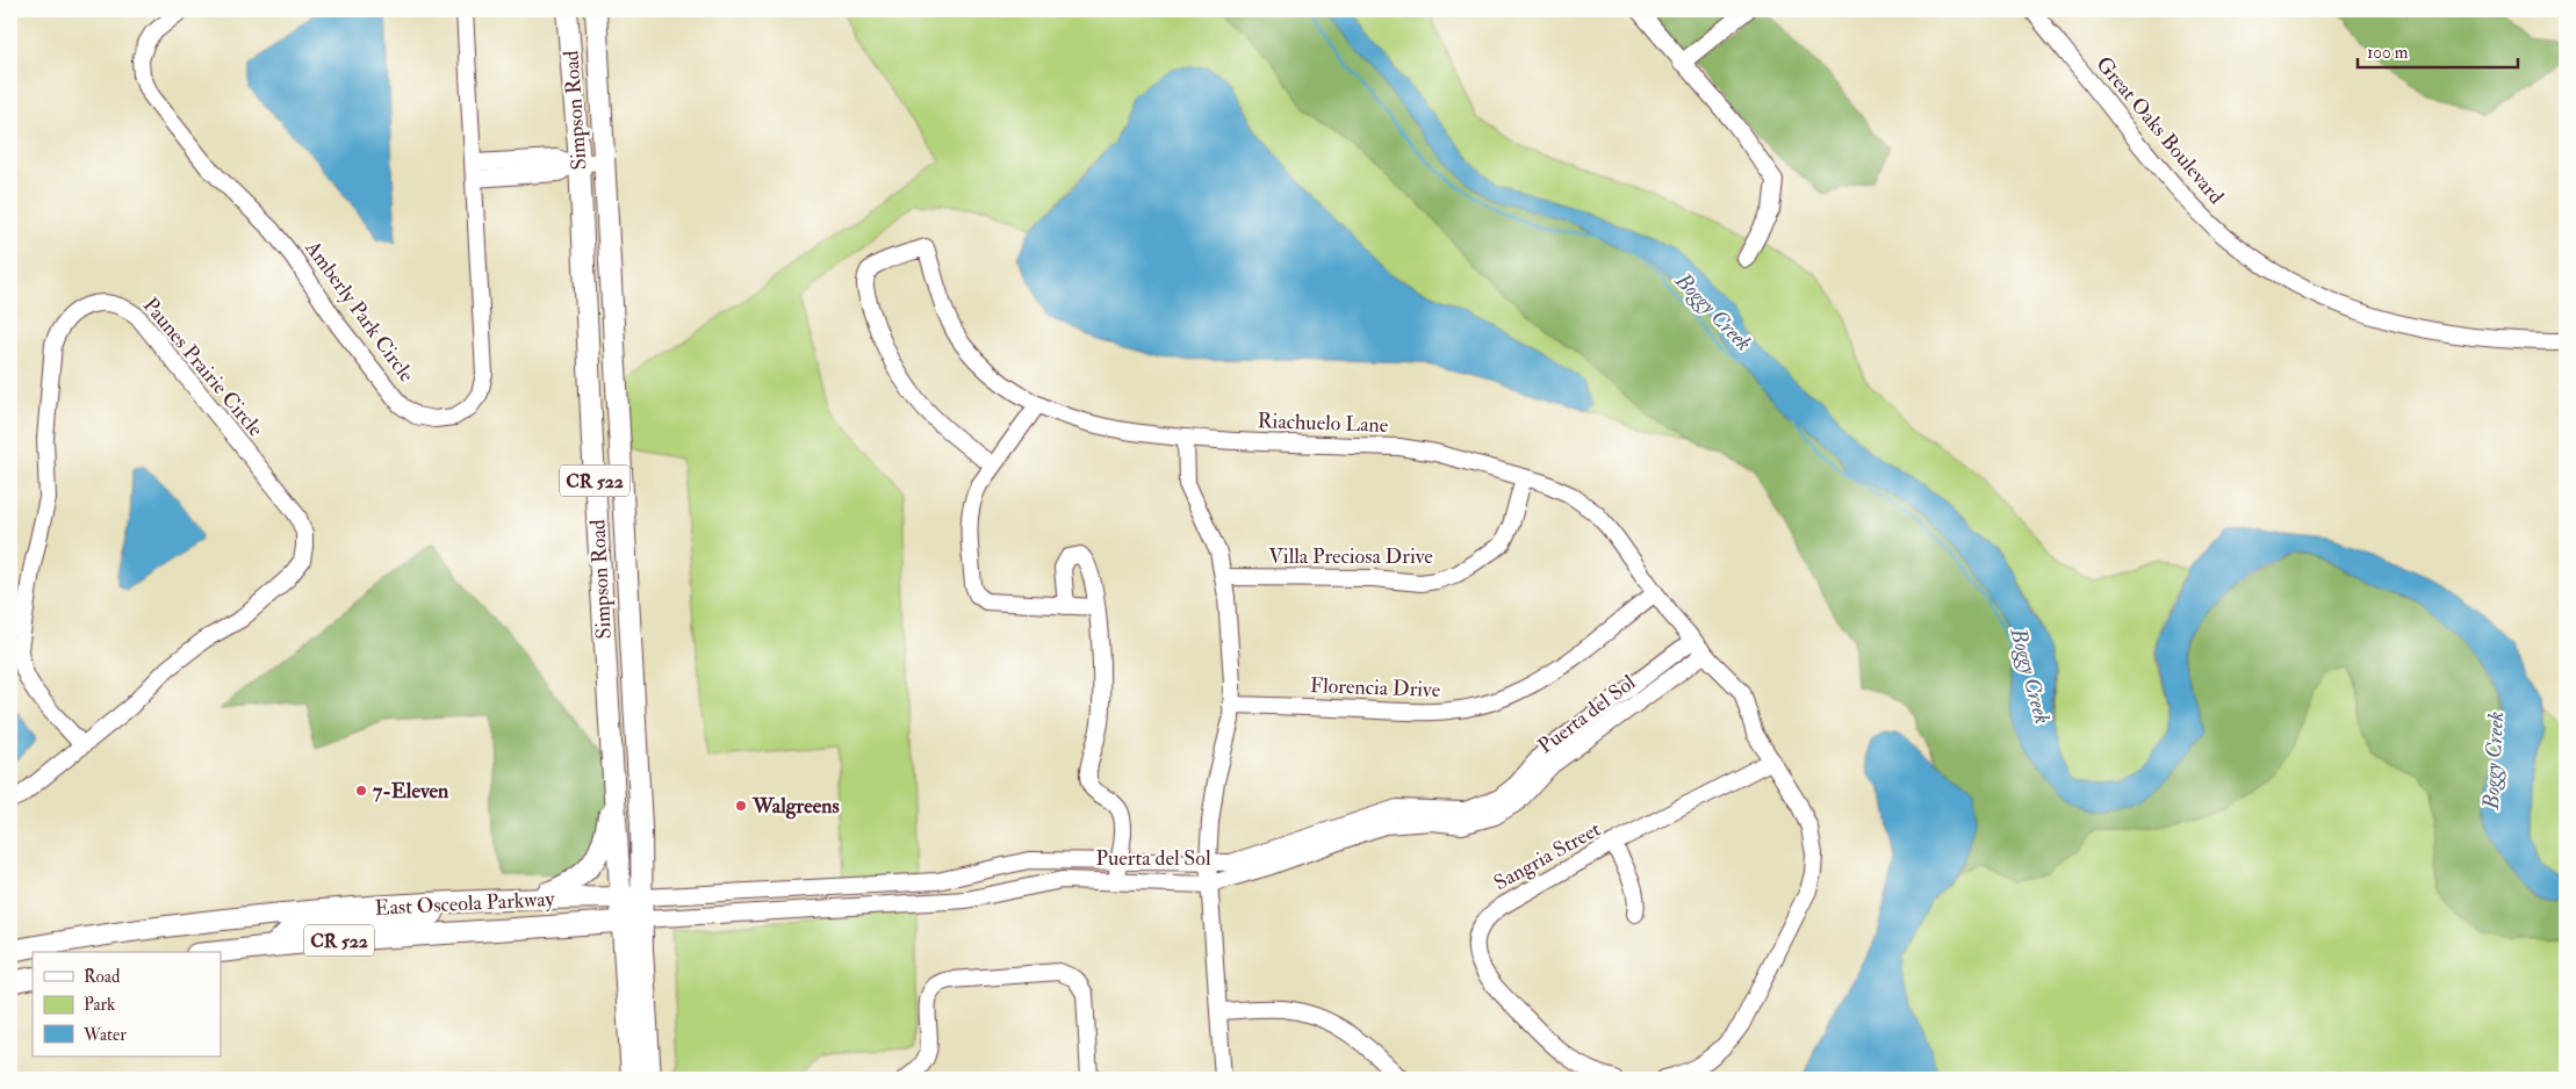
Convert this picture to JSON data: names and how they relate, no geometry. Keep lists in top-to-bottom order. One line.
{"streets":{"main road":["Simpson Road","CR 522","East Osceola Parkway"],"street":["Great Oaks Boulevard","Amberly Park Circle","Paunes Prairie Circle","Riachuelo Lane","Villa Preciosa Drive","Florencia Drive","Puerta del Sol","Sangria Street"]},"crossings":[["Simpson Road","CR 522"],["Simpson Road","Puerta del Sol"],["Simpson Road","East Osceola Parkway"],["Riachuelo Lane","Villa Preciosa Drive"],["Riachuelo Lane","Florencia Drive"],["Riachuelo Lane","Puerta del Sol"],["Riachuelo Lane","Sangria Street"],["CR 522","East Osceola Parkway"],["Puerta del Sol","East Osceola Parkway"]],"water":["Boggy Creek"],"places":["7-Eleven","Walgreens"],"legend":["Road","Park","Water"],"scale_bar":"100 m"}
